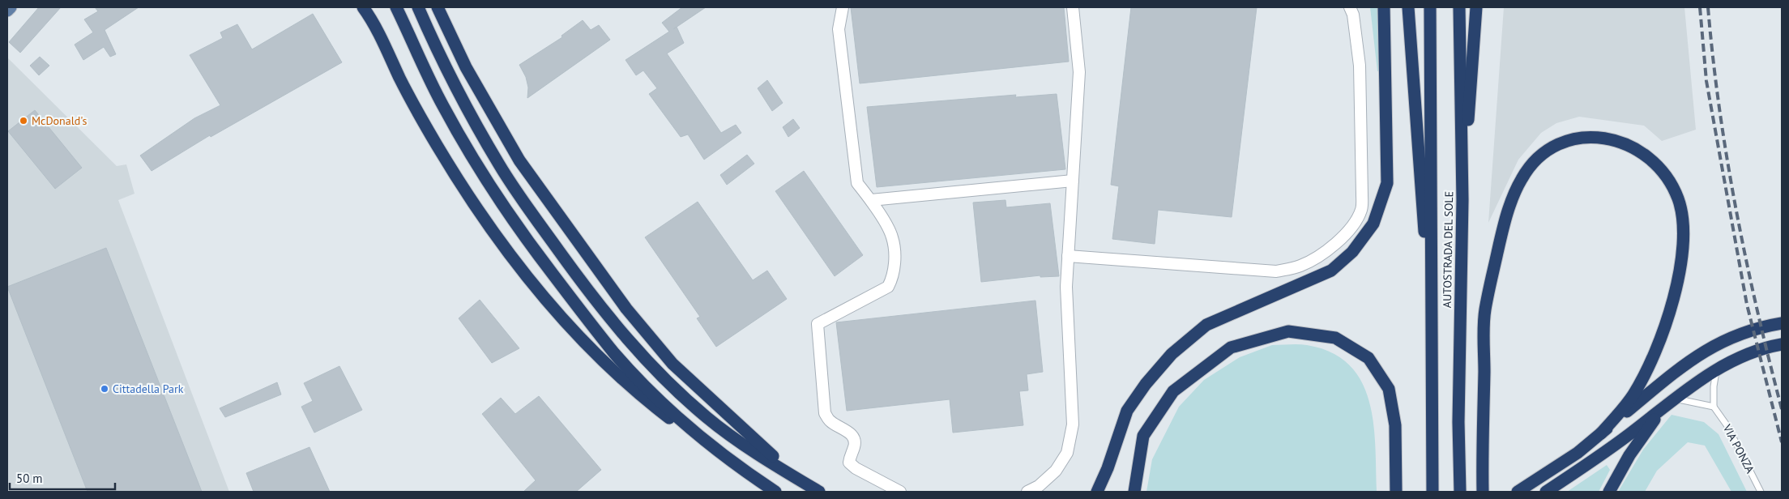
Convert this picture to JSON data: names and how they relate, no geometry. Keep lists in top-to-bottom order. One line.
{"streets":{"highway":["AUTOSTRADA DEL SOLE"],"lane":["VIA PONZA"]},"places":["McDonald's","Cittadella Park"],"scale_bar":"50 m"}
